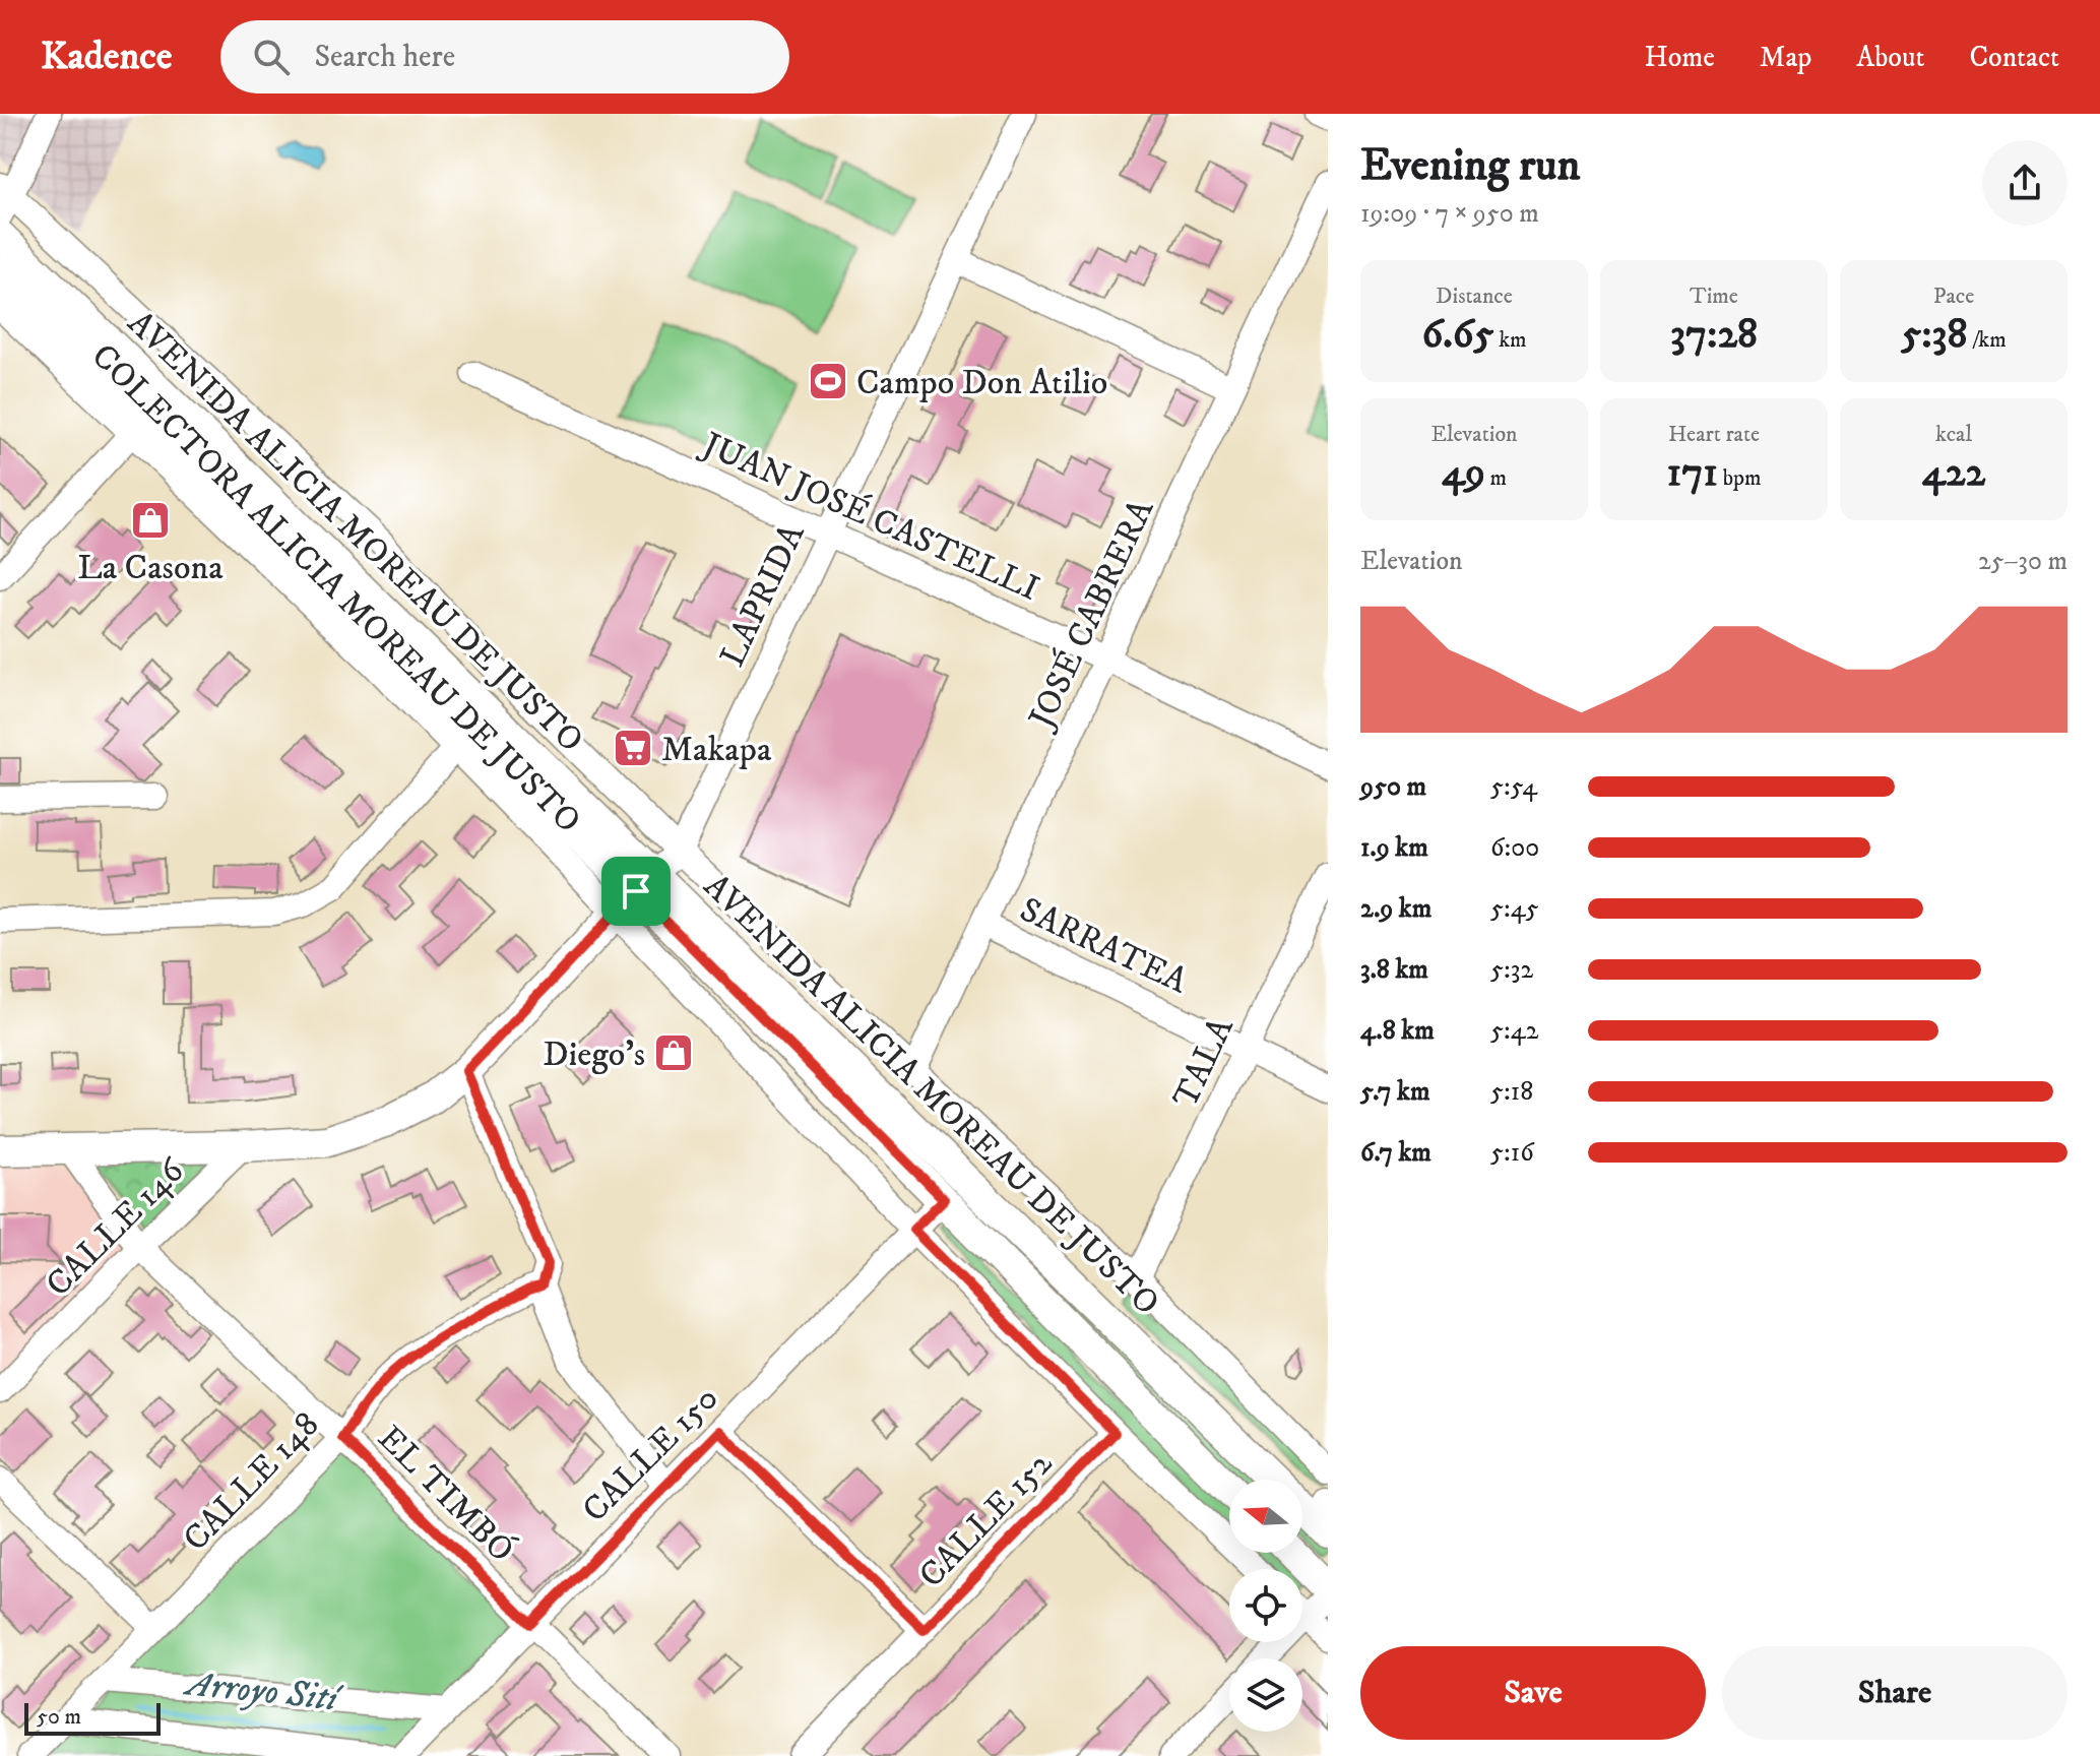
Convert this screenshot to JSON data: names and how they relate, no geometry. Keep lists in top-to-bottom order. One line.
{"streets":{"main road":["AVENIDA ALICIA MOREAU DE JUSTO"],"street":["JUAN JOSÉ CASTELLI","COLECTORA ALICIA MOREAU DE JUSTO","LAPRIDA","JOSÉ CABRERA","SARRATEA","TALA","CALLE 146","CALLE 150","CALLE 148","EL TIMBÓ","CALLE 152"]},"crossings":[["JUAN JOSÉ CASTELLI","LAPRIDA"],["JUAN JOSÉ CASTELLI","JOSÉ CABRERA"],["AVENIDA ALICIA MOREAU DE JUSTO","COLECTORA ALICIA MOREAU DE JUSTO"],["AVENIDA ALICIA MOREAU DE JUSTO","LAPRIDA"],["AVENIDA ALICIA MOREAU DE JUSTO","CALLE 150"],["COLECTORA ALICIA MOREAU DE JUSTO","LAPRIDA"],["COLECTORA ALICIA MOREAU DE JUSTO","JOSÉ CABRERA"],["COLECTORA ALICIA MOREAU DE JUSTO","TALA"],["COLECTORA ALICIA MOREAU DE JUSTO","CALLE 150"],["COLECTORA ALICIA MOREAU DE JUSTO","CALLE 152"],["JOSÉ CABRERA","SARRATEA"],["SARRATEA","TALA"],["CALLE 146","EL TIMBÓ"],["CALLE 150","EL TIMBÓ"],["CALLE 148","EL TIMBÓ"]],"water":["Arroyo Sití"],"places":{"sports":["Campo Don Atilio"],"shop":["La Casona","Diego's"],"supermarket":["Makapa"]},"scale_bar":"50 m","north":"left","page":{"header":"Kadence","search":"Search here","nav":["Home","Map","About","Contact"],"heading":["Evening run","19:09 · 7 × 950 m"],"stats":[["Distance","6.65 km"],["Time","37:28"],["Pace","5:38 /km"],["Elevation","49 m"],["Heart rate","171 bpm"],["kcal","422"]],"chart":["Elevation","25–30 m"],"list":[{"name":"950 m","note":"5:54"},{"name":"1.9 km","note":"6:00"},{"name":"2.9 km","note":"5:45"},{"name":"3.8 km","note":"5:32"},{"name":"4.8 km","note":"5:42"},{"name":"5.7 km","note":"5:18"},{"name":"6.7 km","note":"5:16"}],"buttons":["Save","Share"],"scale":"50 m"}}
